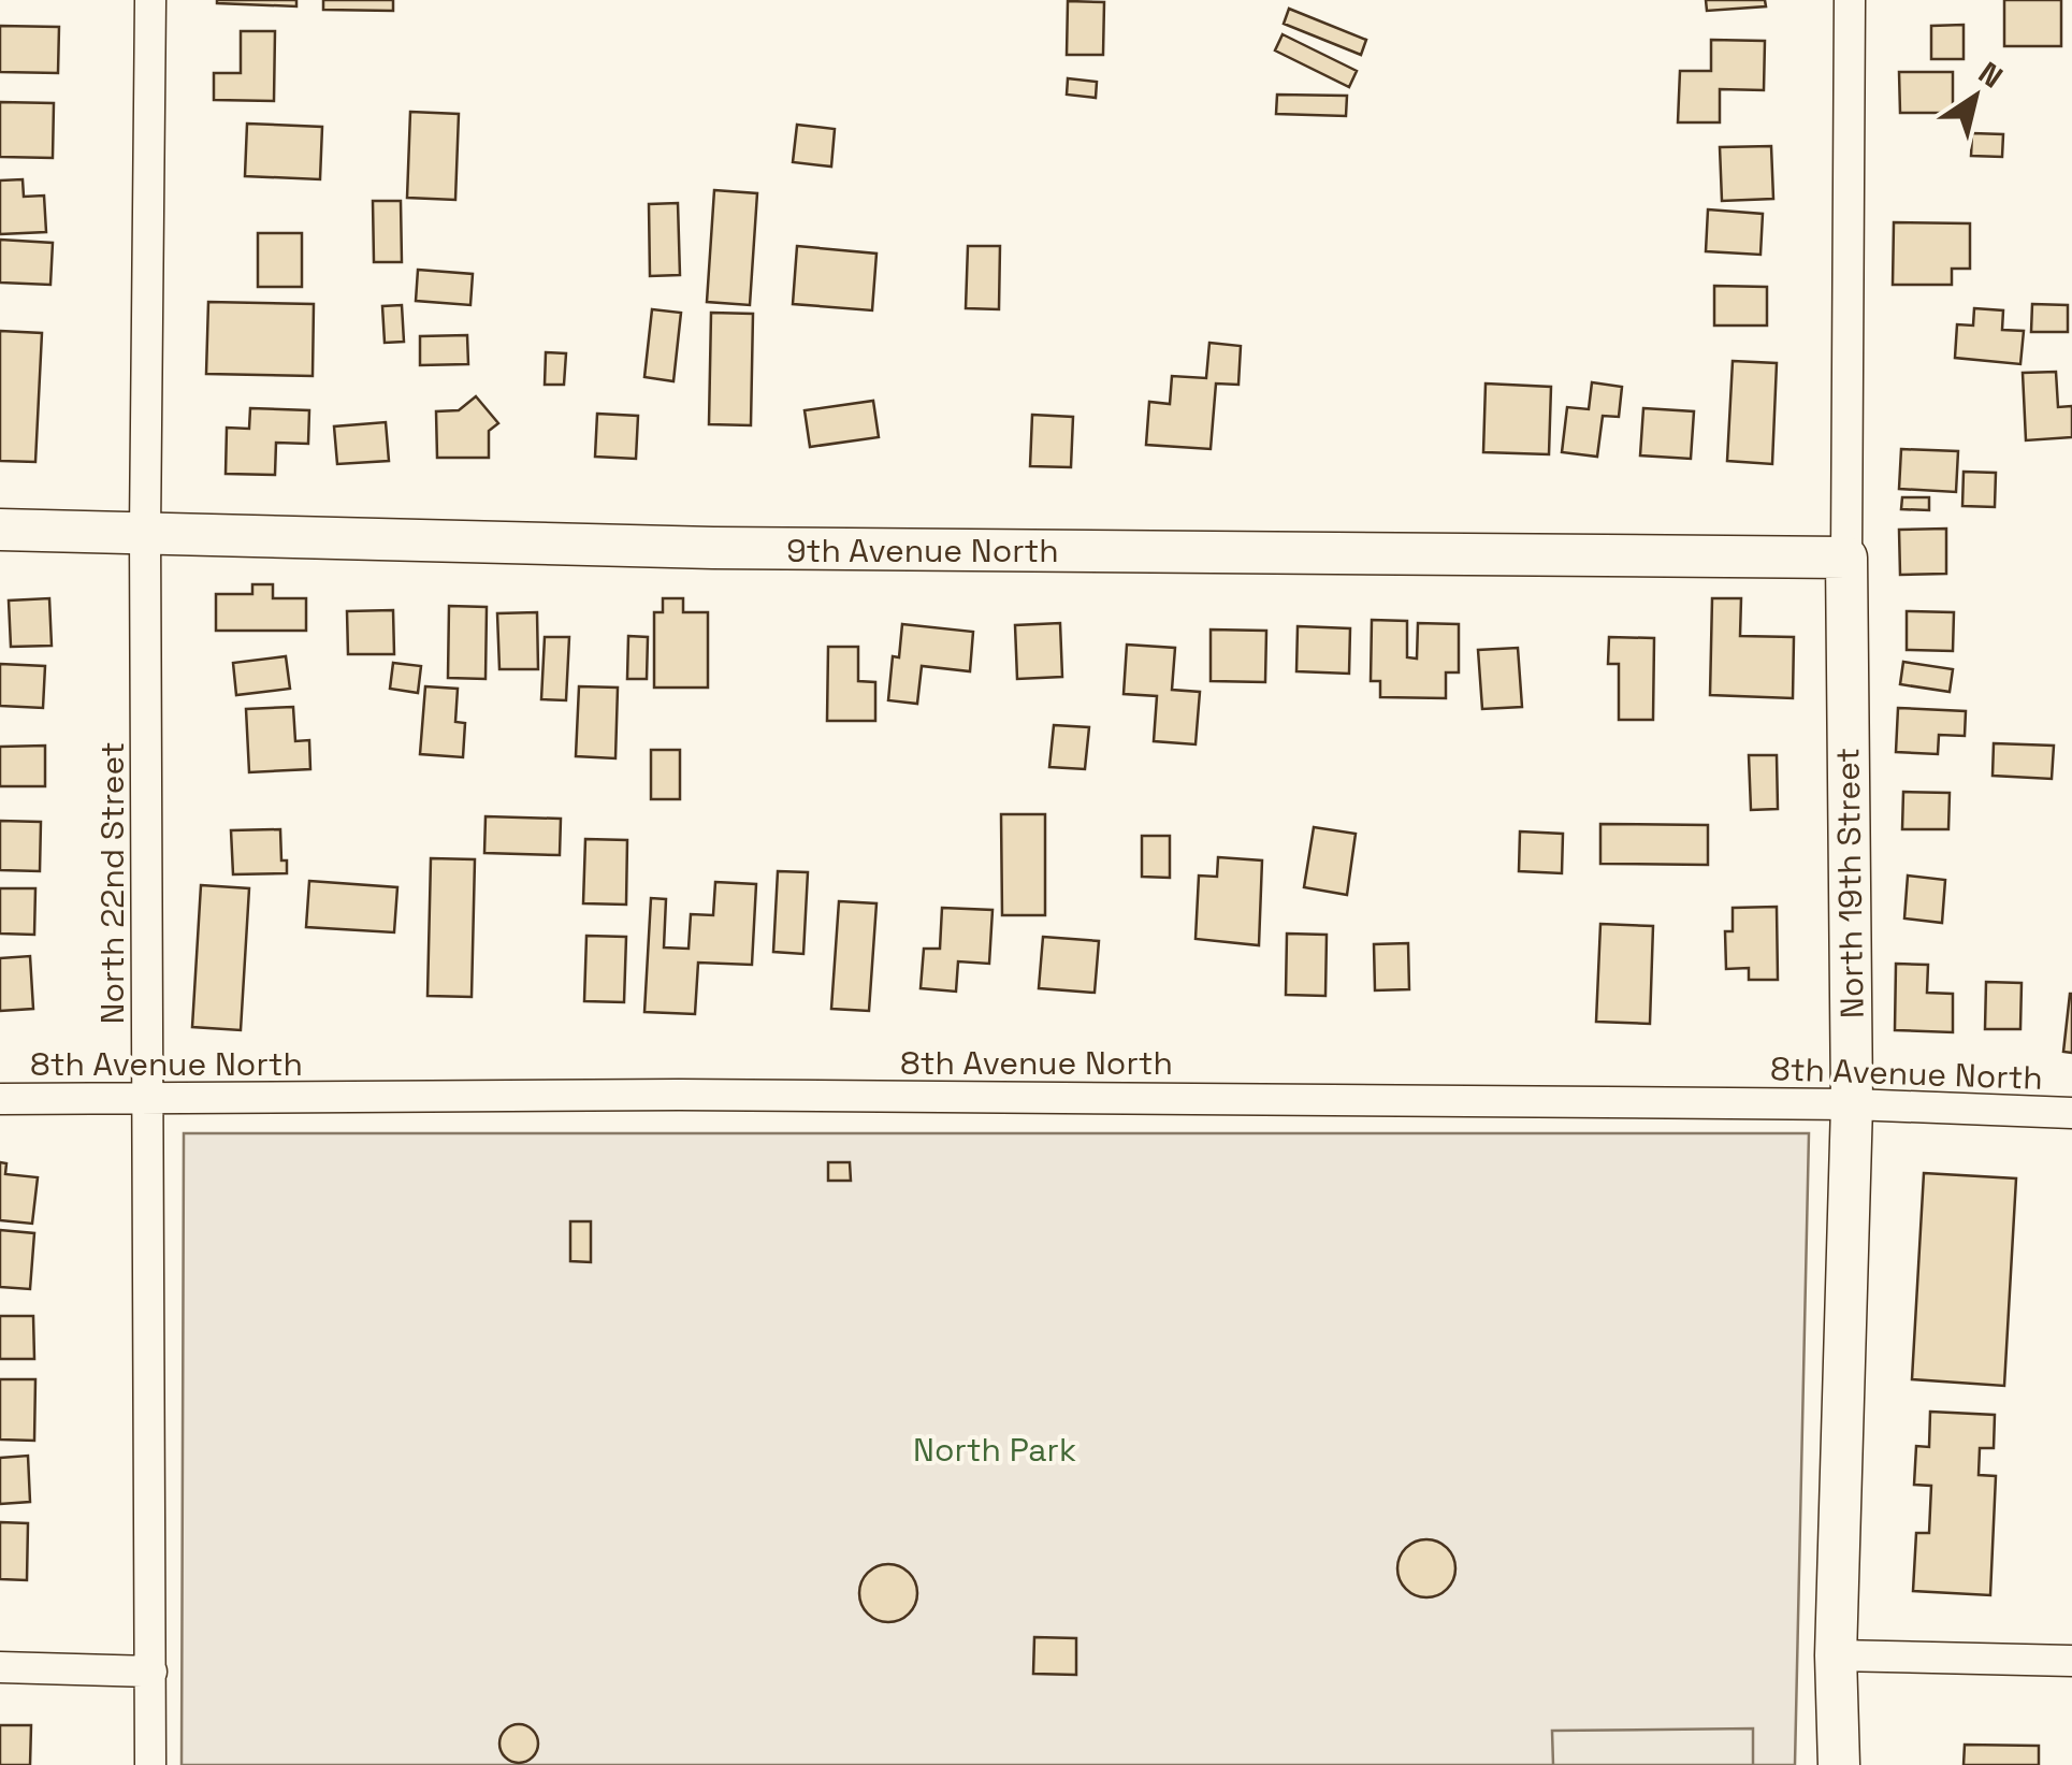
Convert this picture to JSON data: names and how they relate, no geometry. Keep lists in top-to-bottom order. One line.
{"streets":{"street":["9th Avenue North","North 22nd Street","North 19th Street","8th Avenue North"]},"crossings":[["9th Avenue North","North 22nd Street"],["9th Avenue North","North 19th Street"],["North 22nd Street","8th Avenue North"],["North 19th Street","8th Avenue North"]],"parks":["North Park"],"north":"top right"}
